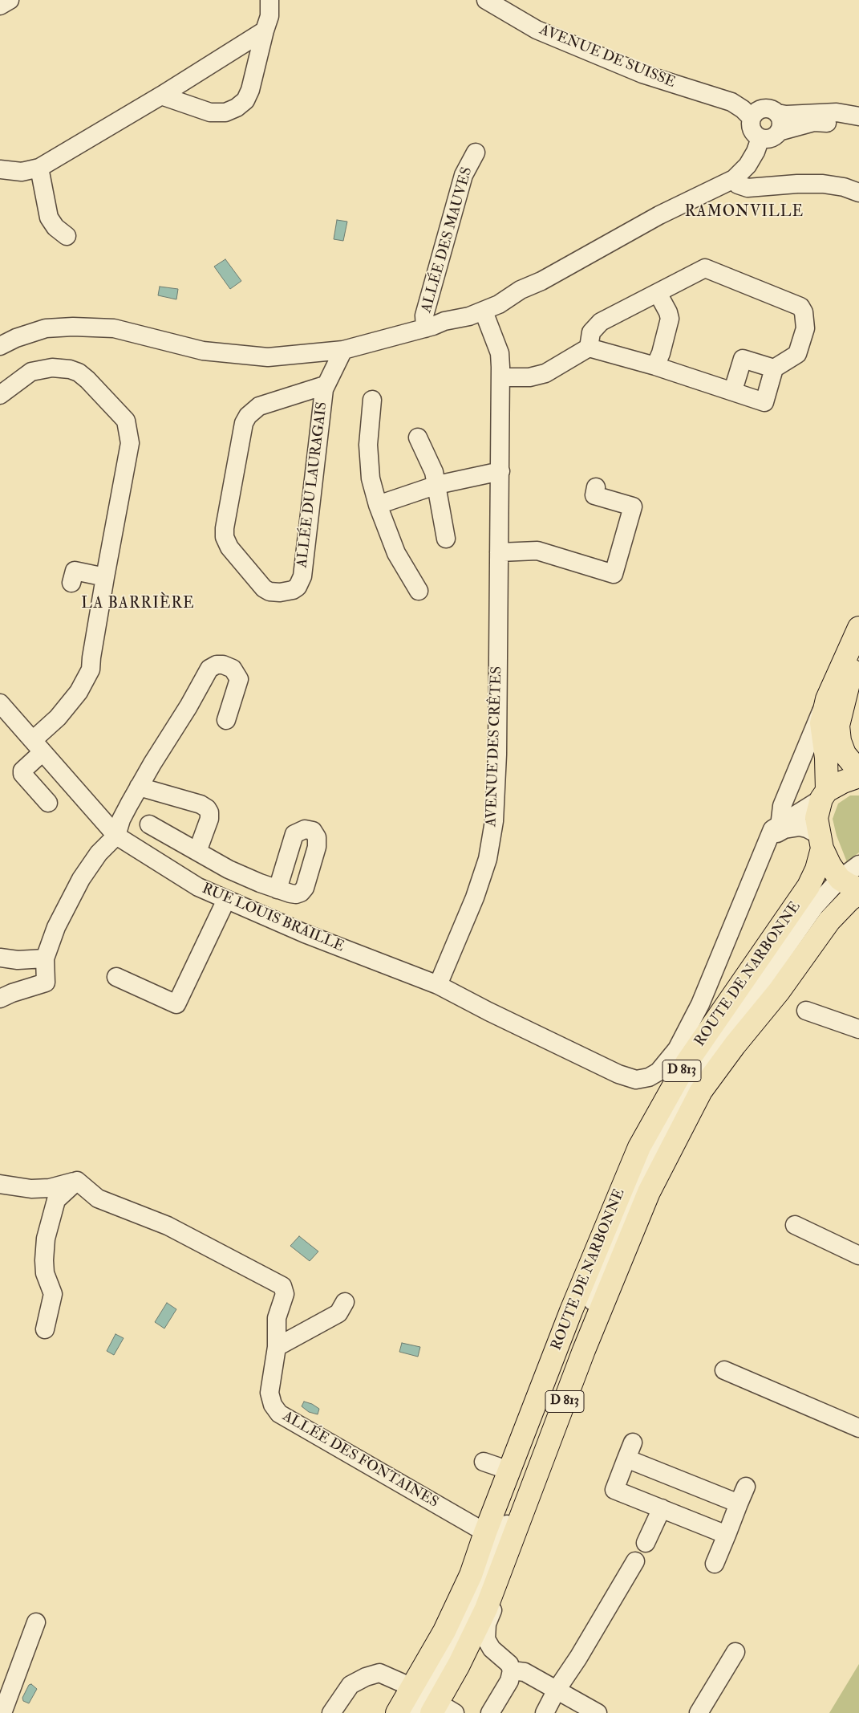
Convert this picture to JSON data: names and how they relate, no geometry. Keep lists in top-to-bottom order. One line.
{"streets":{"main road":["ROUTE DE NARBONNE","D 813"],"street":["AVENUE DE SUISSE","ALLÉE DES MAUVES","ALLÉE DU LAURAGAIS","AVENUE DES CRÊTES","RUE LOUIS BRAILLE","ALLÉE DES FONTAINES"]},"crossings":[["AVENUE DES CRÊTES","RUE LOUIS BRAILLE"],["ROUTE DE NARBONNE","D 813"],["ROUTE DE NARBONNE","ALLÉE DES FONTAINES"]],"districts":["RAMONVILLE","LA BARRIÈRE"]}
